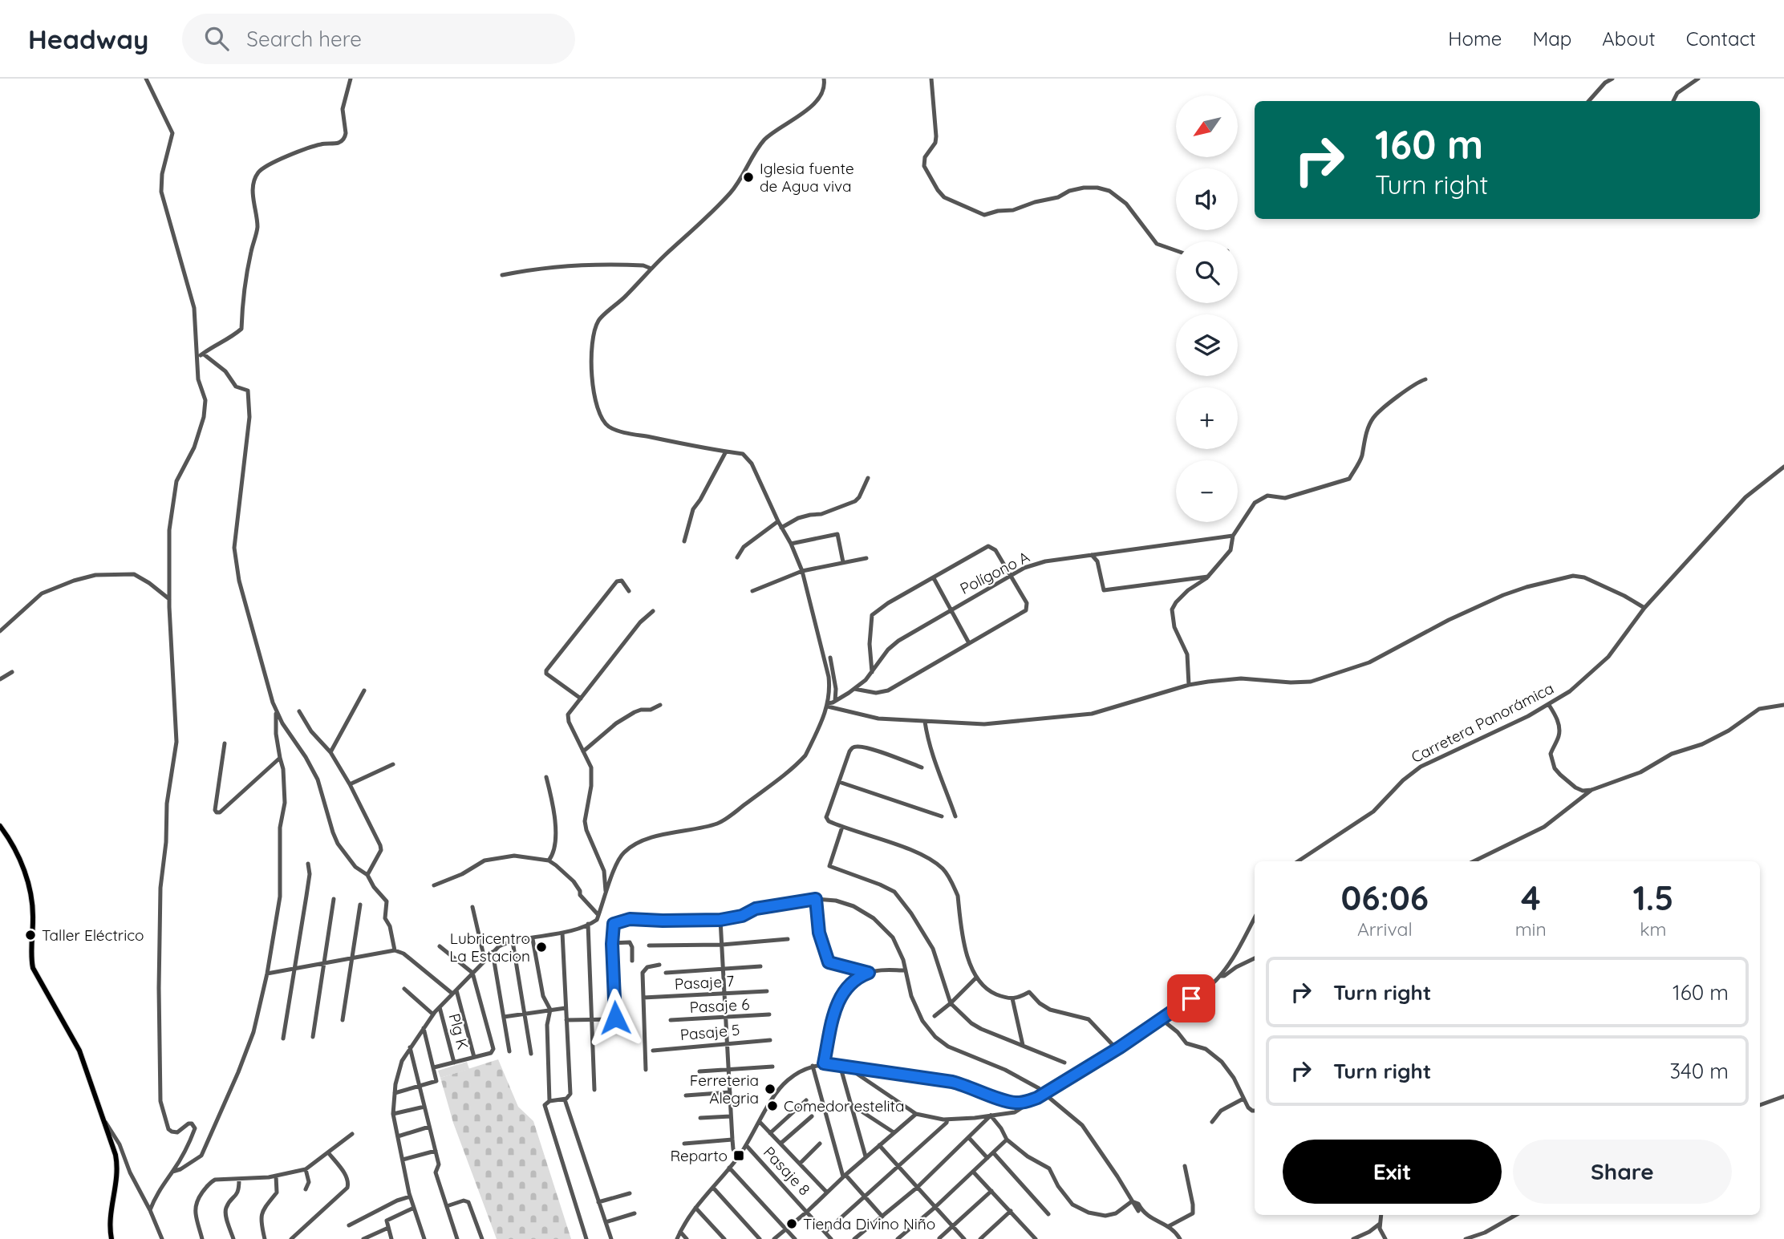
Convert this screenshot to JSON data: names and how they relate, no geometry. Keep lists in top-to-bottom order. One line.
{"streets":{"street":["Polígono A","Carretera Panorámica","Pasaje 7","Pasaje 6","Plg K","Pasaje 5","Pasaje 8"]},"places":{"other":["Iglesia fuente de Agua viva","Taller Eléctrico","Lubricentro La Estacion","Ferreteria Alegria","Comedor estelita","Tienda Divino Niño"],"transit":["Reparto"]},"north":"bottom left","page":{"header":"Headway","search":"Search here","nav":["Home","Map","About","Contact"],"map_buttons":["+","−"],"turn":["160 m","Turn right"],"eta":["06:06","Arrival","4","min","1.5","km"],"list":[{"name":"Turn right","value":"160 m"},{"name":"Turn right","value":"340 m"}],"buttons":["Exit","Share"]}}
